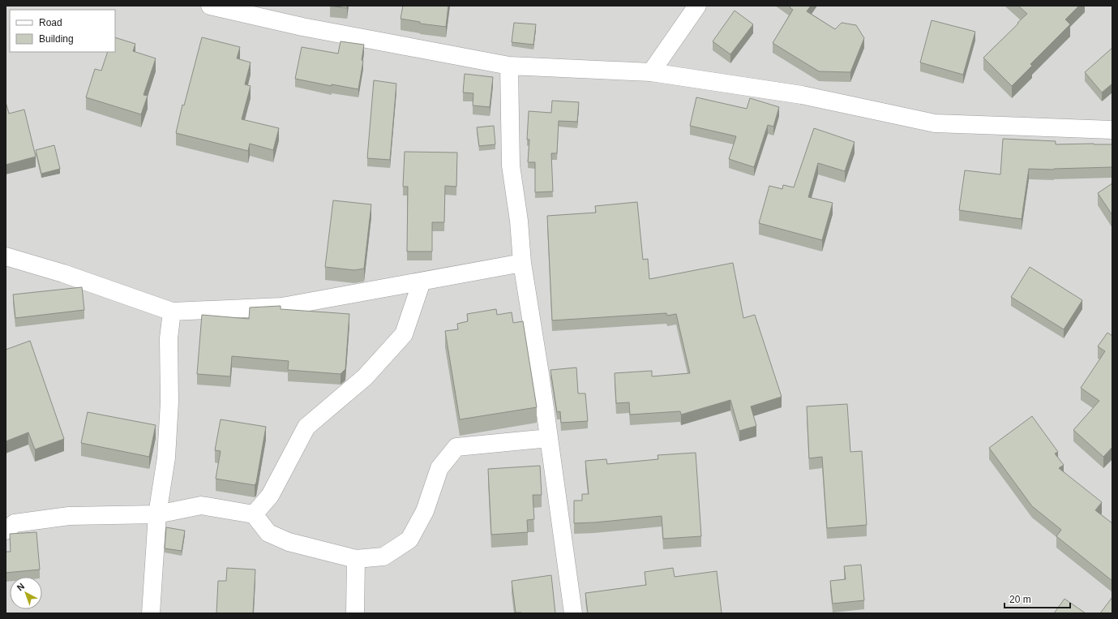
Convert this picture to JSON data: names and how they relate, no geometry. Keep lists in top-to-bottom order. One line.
{"legend":["Road","Building"],"scale_bar":"20 m","north":"top left"}
